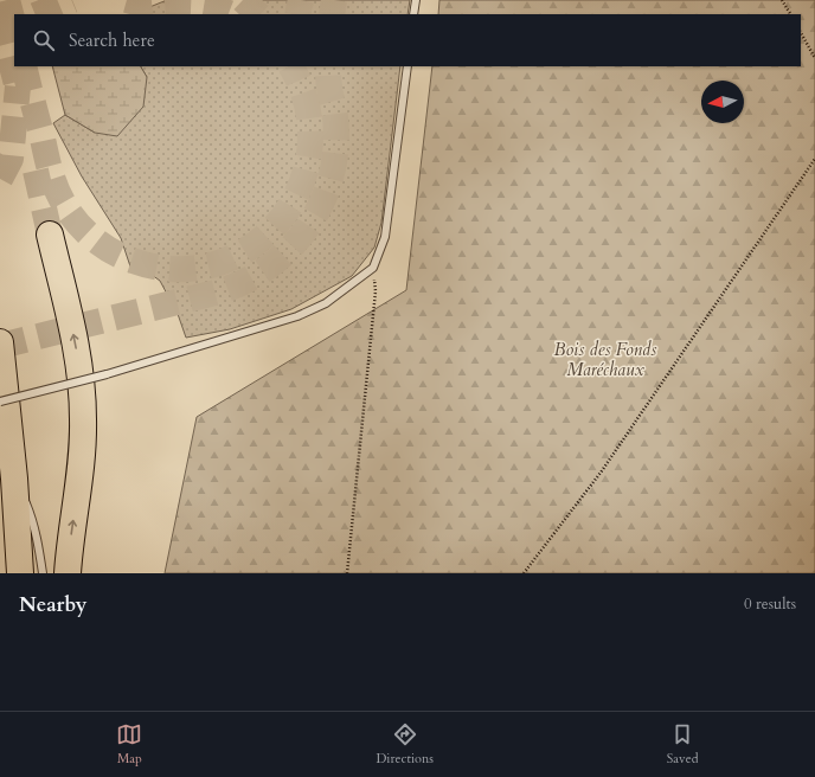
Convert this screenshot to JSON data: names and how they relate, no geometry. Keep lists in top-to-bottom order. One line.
{"parks":["Bois des Fonds Maréchaux"],"north":"left","page":{"search":"Search here","heading":["Nearby","0 results"],"nav":["Map","Directions","Saved"]}}
